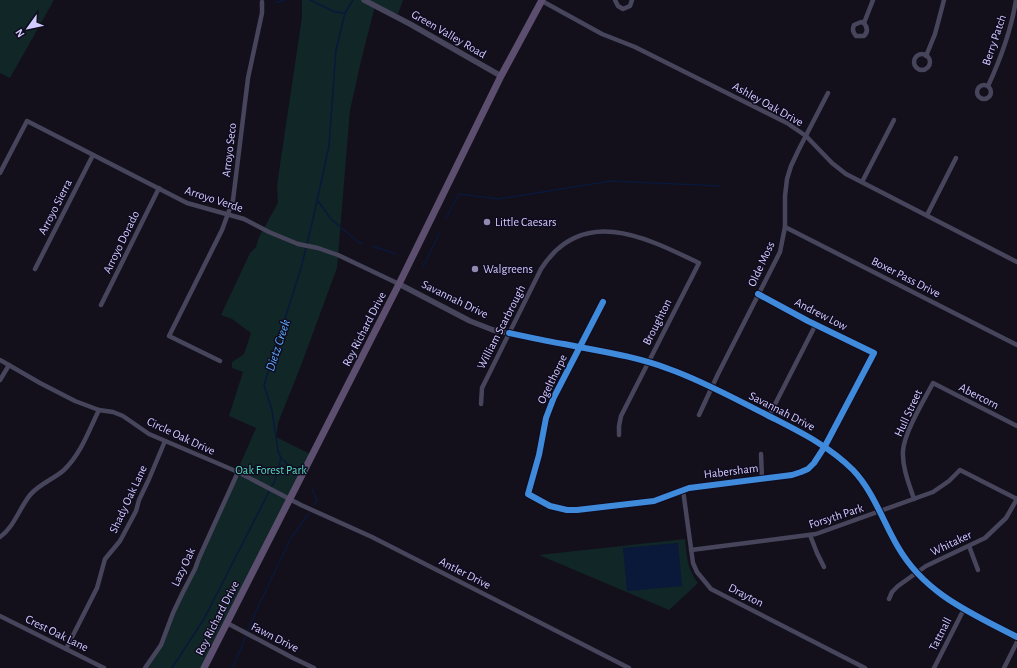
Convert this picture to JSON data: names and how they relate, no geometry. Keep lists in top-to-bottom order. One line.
{"streets":{"main road":["Roy Richard Drive"],"street":["Green Valley Road","Berry Patch","Ashley Oak Drive","Arroyo Seco","Arroyo Verde","Arroyo Sierra","Arroyo Dorado","Olde Moss","Boxer Pass Drive","Savannah Drive","Andrew Low","Broughton","William Scarbrough","Ogelthorpe","Abercorn","Hull Street","Circle Oak Drive","Habersham","Shady Oak Lane","Forsyth Park","Whitaker","Lazy Oak","Antler Drive","Drayton","Crest Oak Lane","Tattnall","Fawn Drive"]},"crossings":[["Green Valley Road","Roy Richard Drive"],["Ashley Oak Drive","Olde Moss"],["Ashley Oak Drive","Roy Richard Drive"],["Arroyo Seco","Arroyo Verde"],["Arroyo Verde","Arroyo Sierra"],["Arroyo Verde","Arroyo Dorado"],["Arroyo Verde","Savannah Drive"],["Arroyo Verde","Roy Richard Drive"],["Olde Moss","Boxer Pass Drive"],["Olde Moss","Savannah Drive"],["Olde Moss","Andrew Low"],["Savannah Drive","Broughton"],["Savannah Drive","William Scarbrough"],["Savannah Drive","Roy Richard Drive"],["Savannah Drive","Ogelthorpe"],["Savannah Drive","Habersham"],["Savannah Drive","Forsyth Park"],["Savannah Drive","Whitaker"],["Savannah Drive","Tattnall"],["Andrew Low","Habersham"],["Broughton","William Scarbrough"],["Roy Richard Drive","Circle Oak Drive"],["Roy Richard Drive","Antler Drive"],["Roy Richard Drive","Fawn Drive"],["Ogelthorpe","Habersham"],["Abercorn","Hull Street"],["Hull Street","Forsyth Park"],["Circle Oak Drive","Shady Oak Lane"],["Circle Oak Drive","Lazy Oak"],["Circle Oak Drive","Antler Drive"],["Habersham","Drayton"],["Shady Oak Lane","Crest Oak Lane"],["Forsyth Park","Whitaker"],["Forsyth Park","Drayton"]],"water":["Dietz Creek"],"parks":["Oak Forest Park"],"places":["Little Caesars","Walgreens"],"north":"bottom left"}
